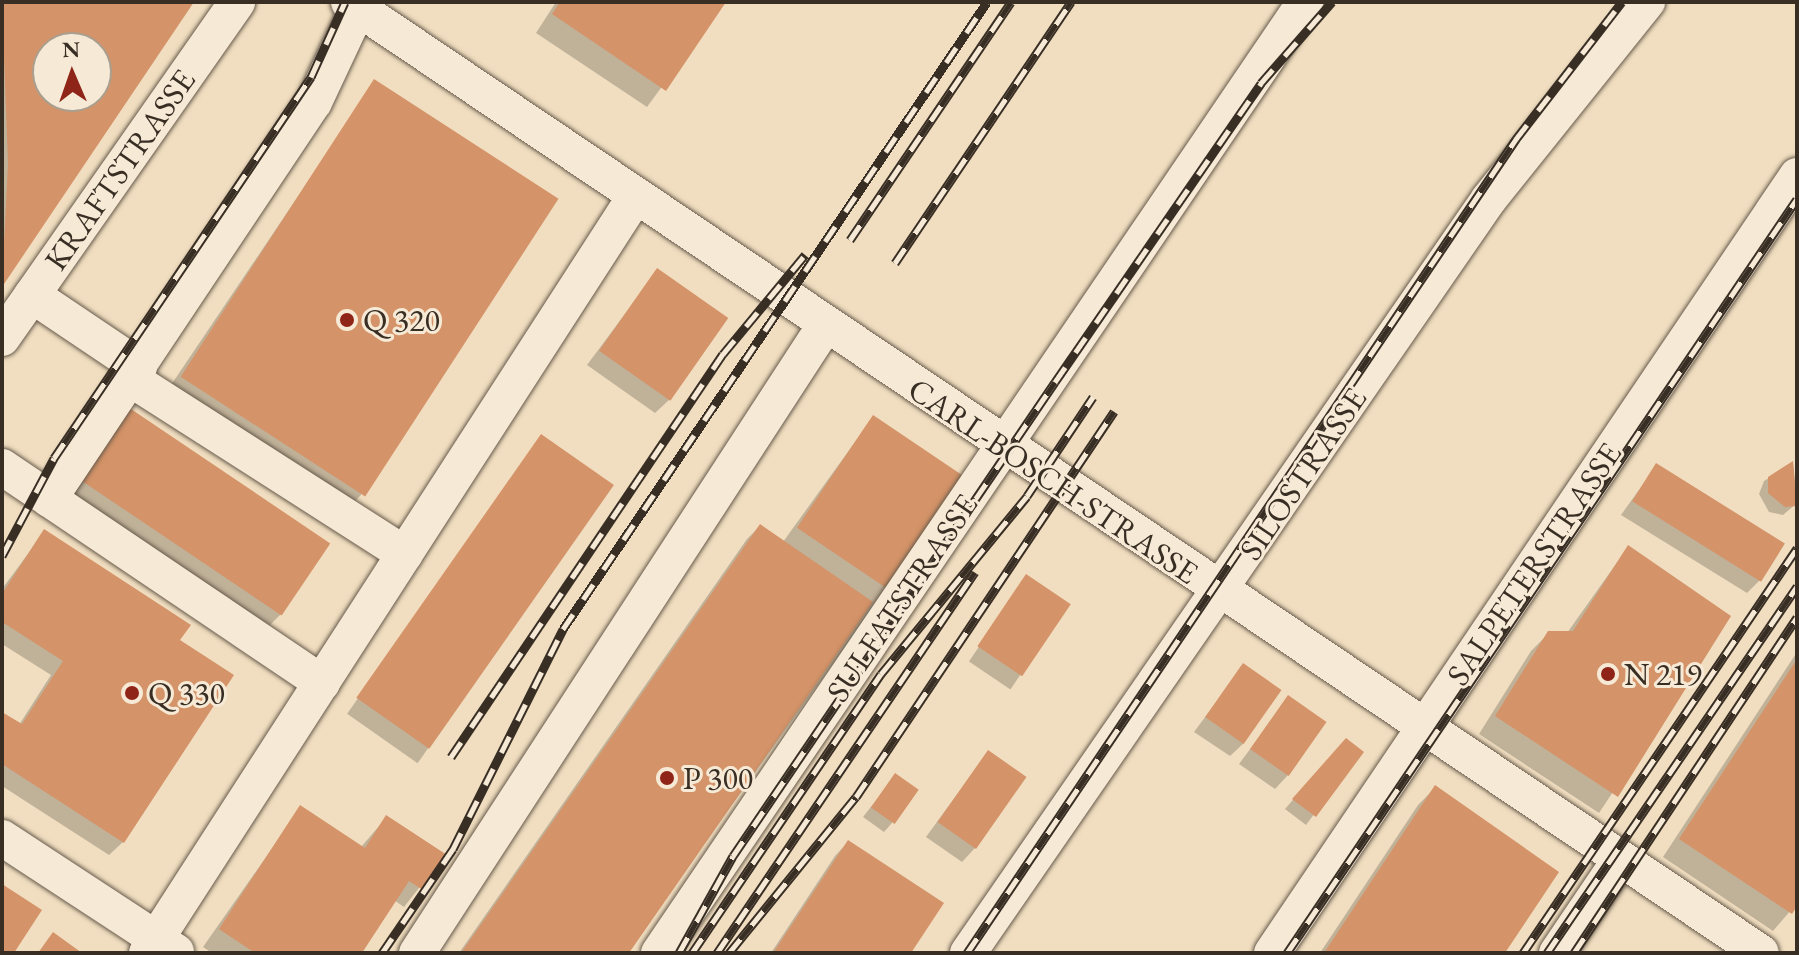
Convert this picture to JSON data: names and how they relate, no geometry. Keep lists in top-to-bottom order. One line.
{"streets":{"street":["KRAFTSTRASSE","SILOSTRASSE","CARL-BOSCH-STRASSE","SALPETERSTRASSE","SULFATSTRASSE"]},"crossings":[["SILOSTRASSE","CARL-BOSCH-STRASSE"],["CARL-BOSCH-STRASSE","SALPETERSTRASSE"],["CARL-BOSCH-STRASSE","SULFATSTRASSE"]],"places":["Q 320","N 219","Q 330","P 300"],"north":"top"}
